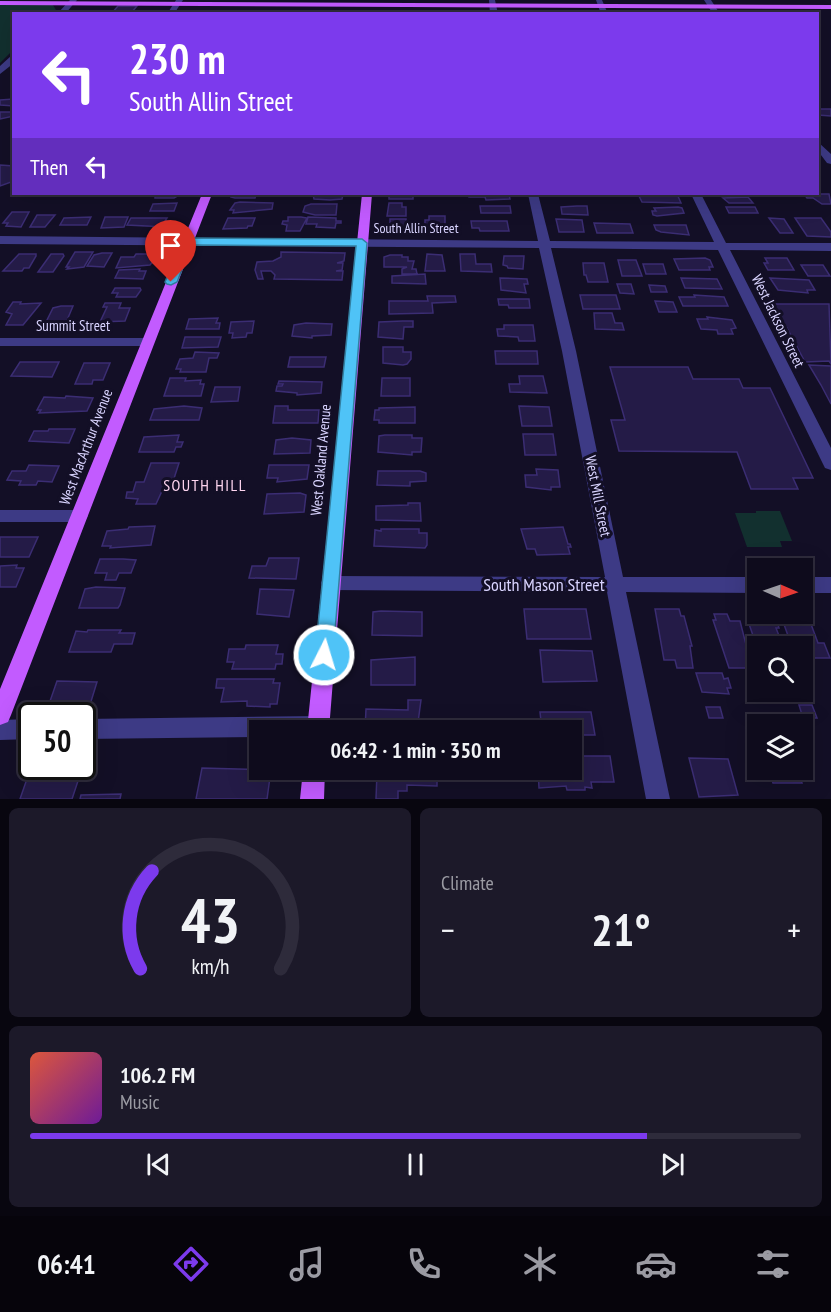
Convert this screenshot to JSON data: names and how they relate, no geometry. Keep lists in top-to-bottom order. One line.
{"streets":{"main road":["West MacArthur Avenue","West Oakland Avenue"],"street":["South Allin Street","West Jackson Street","Summit Street","West Mill Street","South Mason Street"]},"crossings":[["South Allin Street","West Jackson Street"],["South Allin Street","West MacArthur Avenue"],["South Allin Street","West Oakland Avenue"],["South Allin Street","West Mill Street"],["Summit Street","West MacArthur Avenue"],["West Oakland Avenue","South Mason Street"],["West Mill Street","South Mason Street"]],"districts":["SOUTH HILL"],"north":"right","page":{"turn":["230 m","South Allin Street"],"then":"Then","limit":"50","trip":"06:42 · 1 min · 350 m","tile":"Climate","heat":["−","21°","+"],"song":["106.2 FM","Music"],"tabs":"06:41","gauge":["43","km/h"]}}
